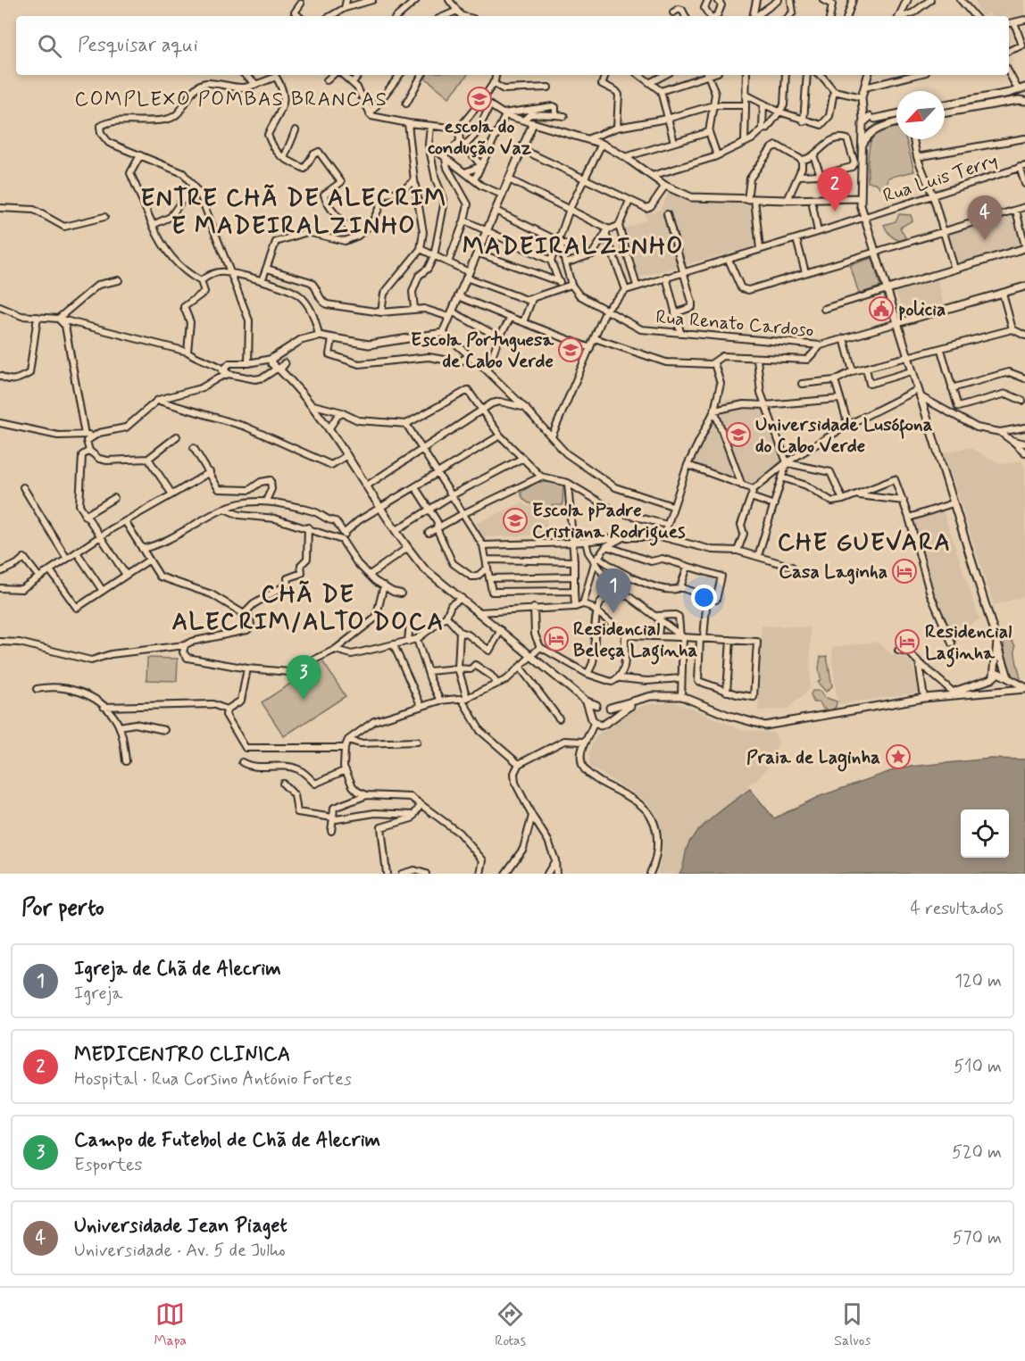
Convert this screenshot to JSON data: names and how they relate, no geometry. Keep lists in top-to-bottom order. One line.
{"streets":{"street":["Rua Luis Terry","Rua Renato Cardoso"]},"districts":["COMPLEXO POMBAS BRANCAS","ENTRE CHÃ DE ALECRIM E MADEIRALZINHO","MADEIRALZINHO","CHE GUEVARA","CHÃ DE ALECRIM/ALTO DOCA"],"places":{"school or university":["escola do condução Vaz","Escola Portuguesa de Cabo Verde","Universidade Lusófona do Cabo Verde","Escola pPadre Cristiana Rodrigues"],"public building":["policia"],"hotel":["Casa Laginha","Residencial Beleça Laginha","Residencial Laginha"],"place":["Praia de Laginha"]},"north":"bottom left","page":{"search":"Pesquisar aqui","pins":["2","4","1","3"],"heading":["Por perto","4 resultados"],"list":[{"mark":"1","name":"Igreja de Chã de Alecrim","note":"Igreja","value":"120 m"},{"mark":"2","name":"MEDICENTRO CLINICA","note":"Hospital · Rua Corsino António Fortes","value":"510 m"},{"mark":"3","name":"Campo de Futebol de Chã de Alecrim","note":"Esportes","value":"520 m"},{"mark":"4","name":"Universidade Jean Piaget","note":"Universidade · Av. 5 de Julho","value":"570 m"}],"nav":["Mapa","Rotas","Salvos"]}}
